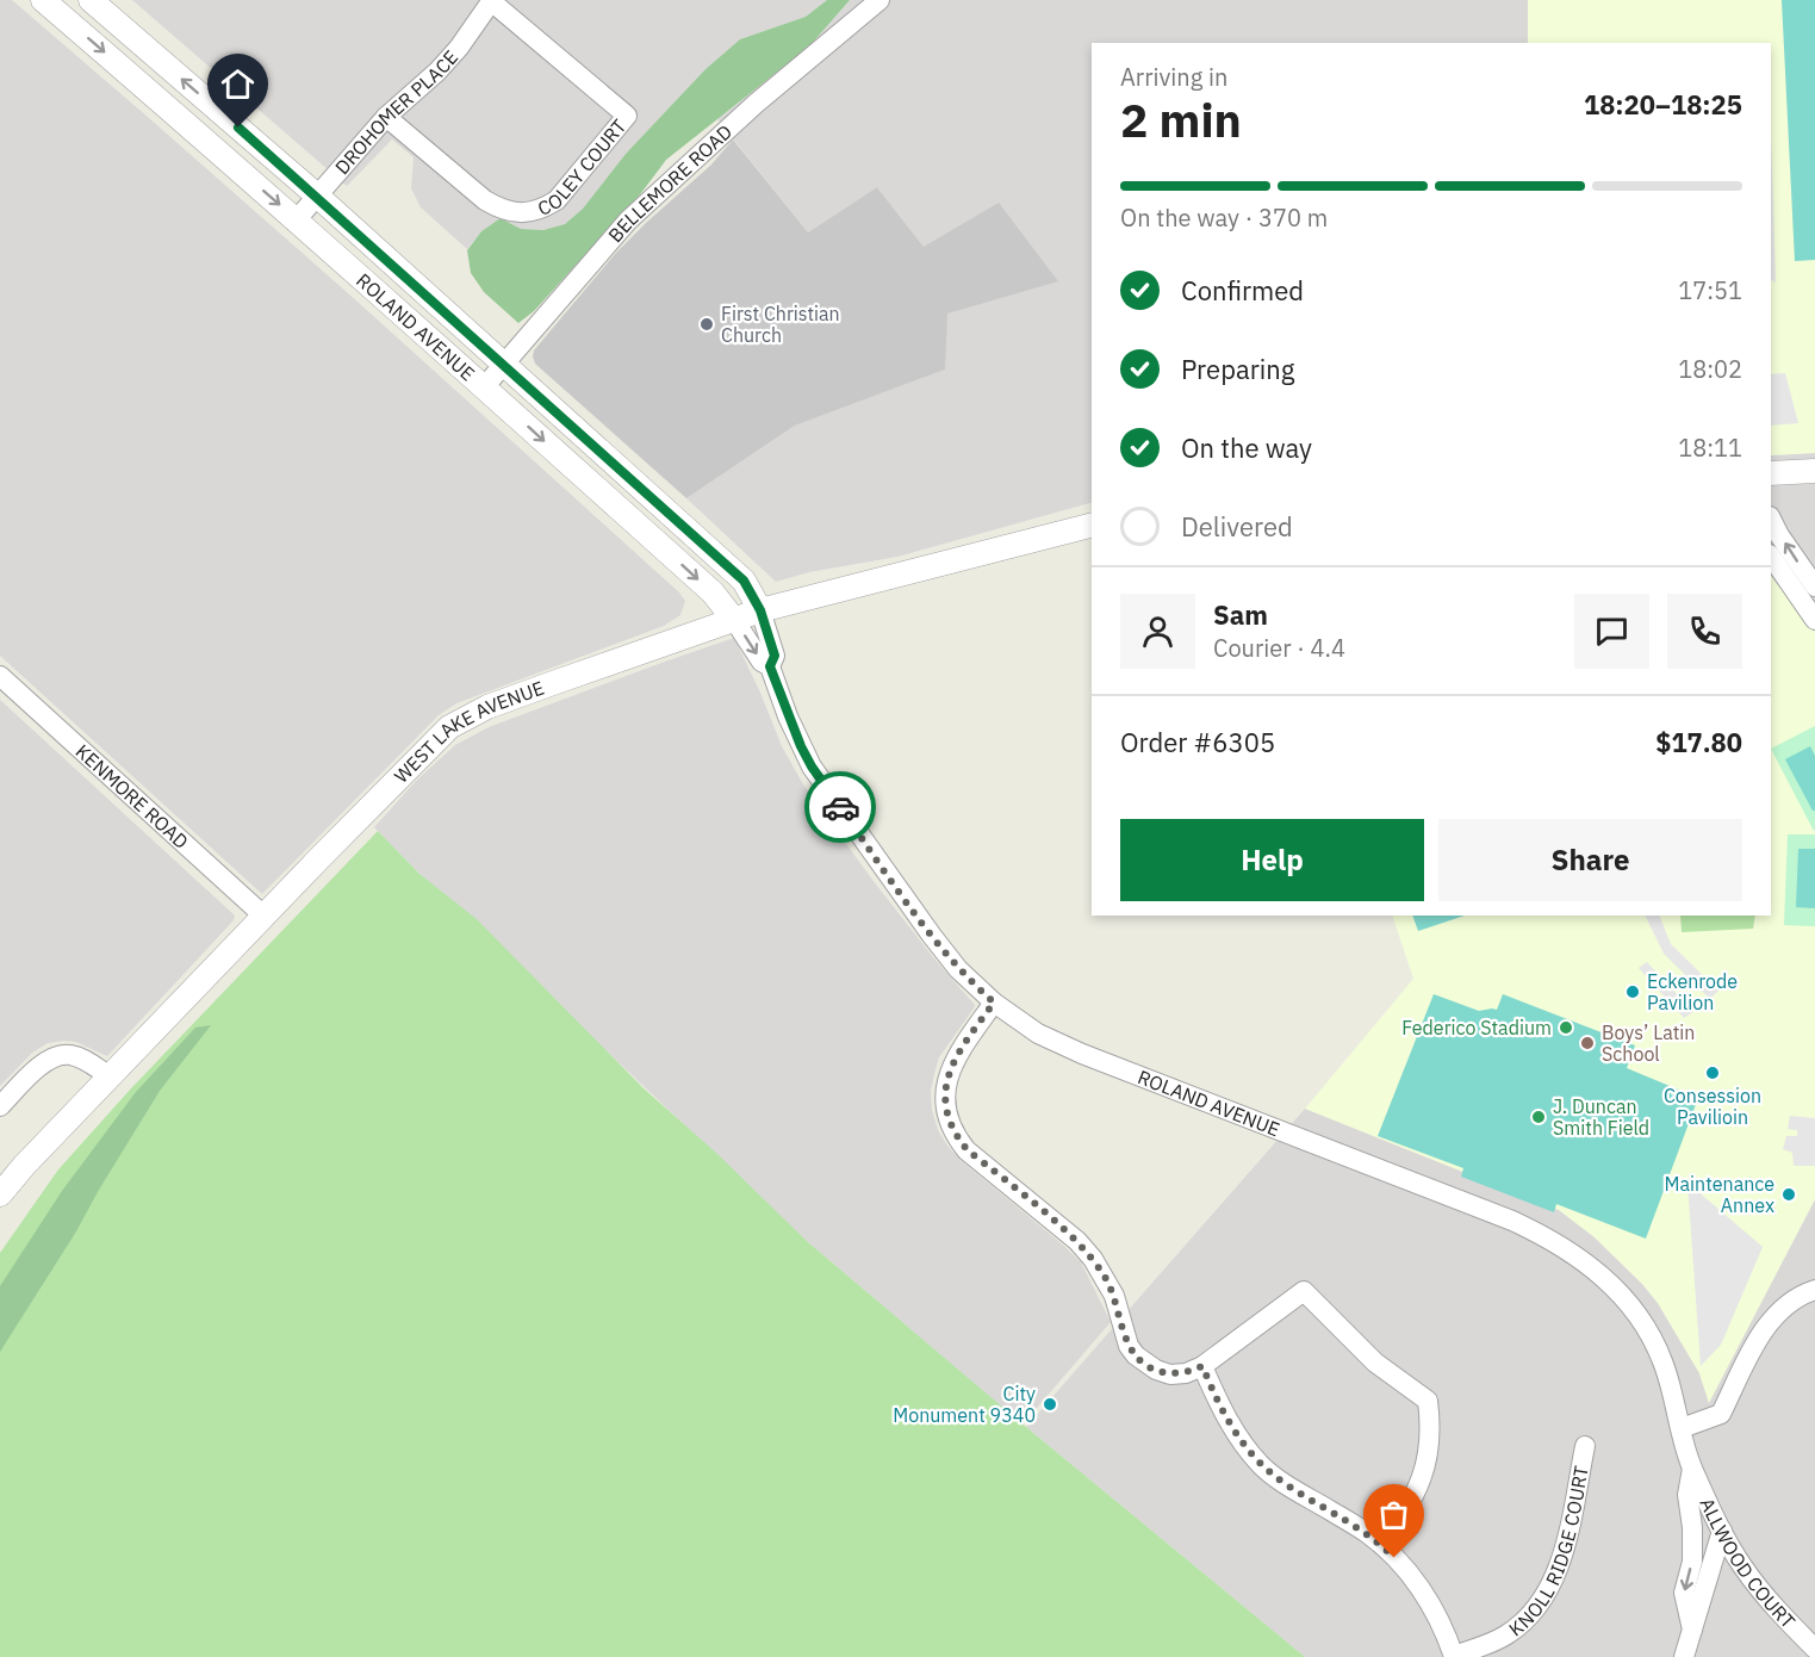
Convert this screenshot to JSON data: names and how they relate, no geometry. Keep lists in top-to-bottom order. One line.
{"streets":{"street":["DROHOMER PLACE","COLEY COURT","BELLEMORE ROAD","ROLAND AVENUE","WEST LAKE AVENUE","KENMORE ROAD","KNOLL RIDGE COURT","ALLWOOD COURT"]},"crossings":[["DROHOMER PLACE","COLEY COURT"],["DROHOMER PLACE","ROLAND AVENUE"],["BELLEMORE ROAD","ROLAND AVENUE"],["ROLAND AVENUE","WEST LAKE AVENUE"],["ROLAND AVENUE","ALLWOOD COURT"],["WEST LAKE AVENUE","KENMORE ROAD"]],"places":["First Christian Church","Eckenrode Pavilion","Federico Stadium","Boys’ Latin School","Consession Pavilioin","J. Duncan Smith Field","Maintenance Annex","City Monument 9340"],"page":{"heading":["2 min","Arriving in","18:20–18:25"],"panel":["Sam","Courier · 4.4","Order #6305","$17.80"],"bar":"On the way · 370 m","list":[["Confirmed","17:51"],["Preparing","18:02"],["On the way","18:11"],"Delivered"],"buttons":["Help","Share"]}}
